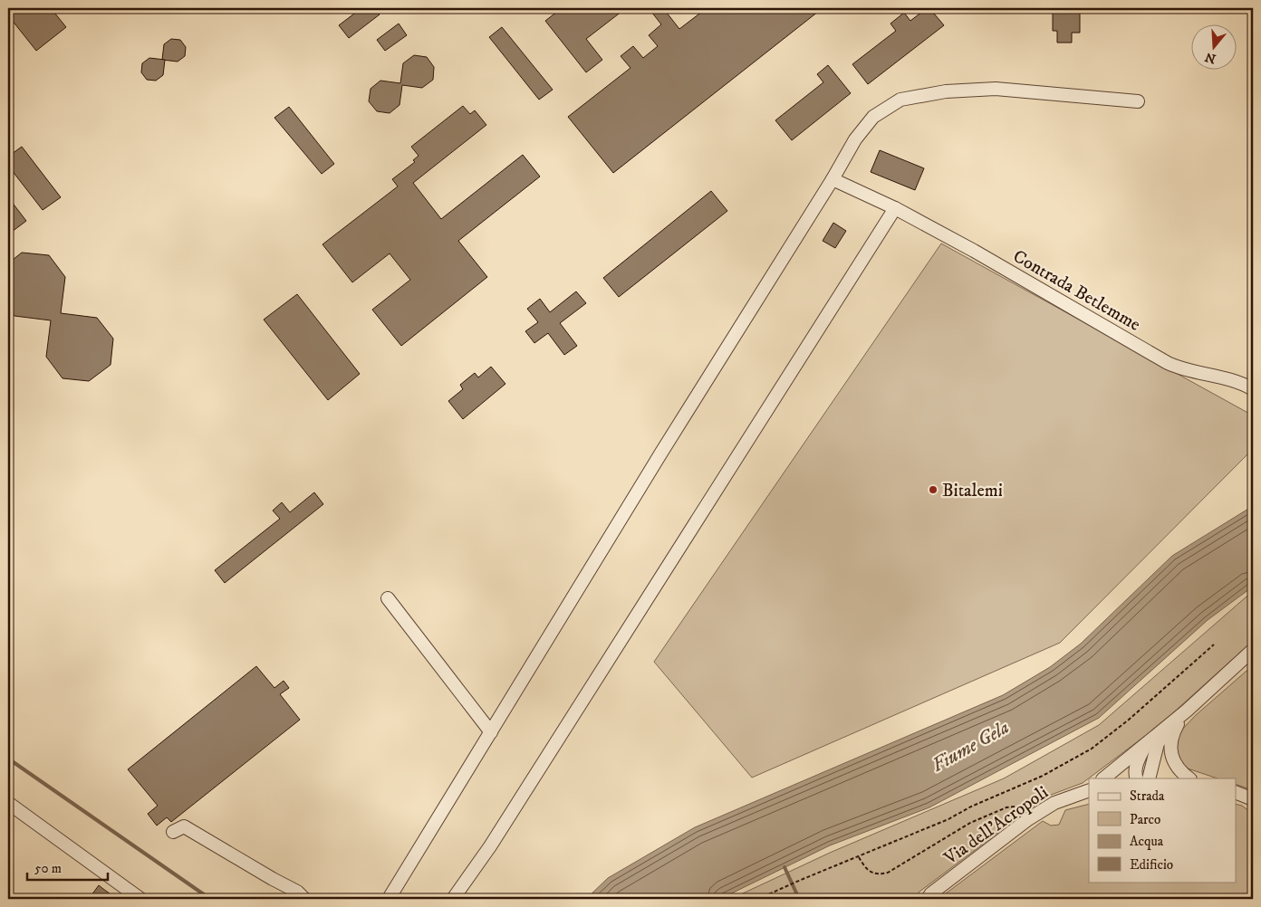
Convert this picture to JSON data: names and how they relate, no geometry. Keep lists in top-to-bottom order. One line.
{"streets":{"street":["Contrada Betlemme","Via dell'Acropoli"]},"water":["Fiume Gela"],"places":["Bitalemi"],"legend":["Strada","Parco","Acqua","Edificio"],"scale_bar":"50 m","north":"bottom"}
